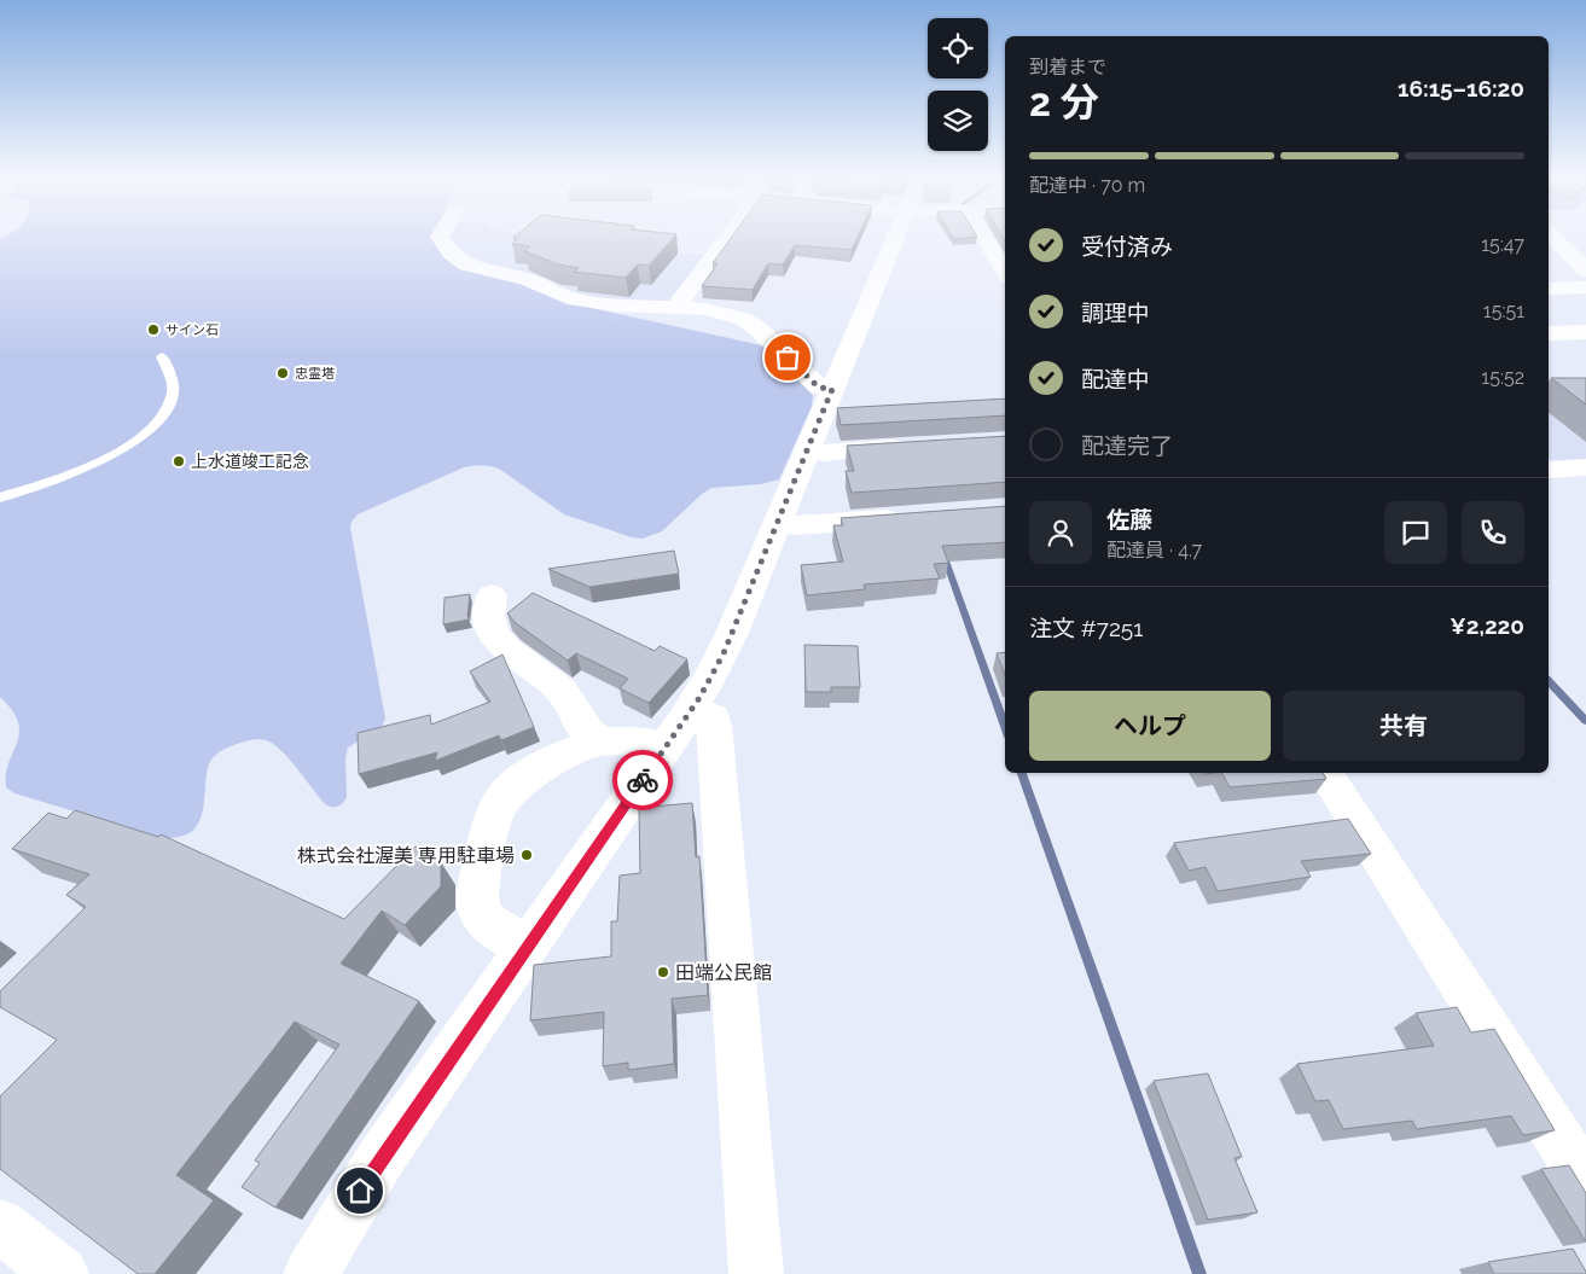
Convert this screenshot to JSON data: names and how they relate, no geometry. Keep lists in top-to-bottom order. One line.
{"places":["サイン石","忠霊塔","上水道竣工記念","株式会社渥美 専用駐車場","田端公民館"],"page":{"heading":["2 分","到着まで","16:15–16:20"],"panel":["佐藤","配達員 · 4.7","注文 #7251","¥2,220"],"bar":"配達中 · 70 m","list":[["受付済み","15:47"],["調理中","15:51"],["配達中","15:52"],"配達完了"],"buttons":["ヘルプ","共有"]}}
